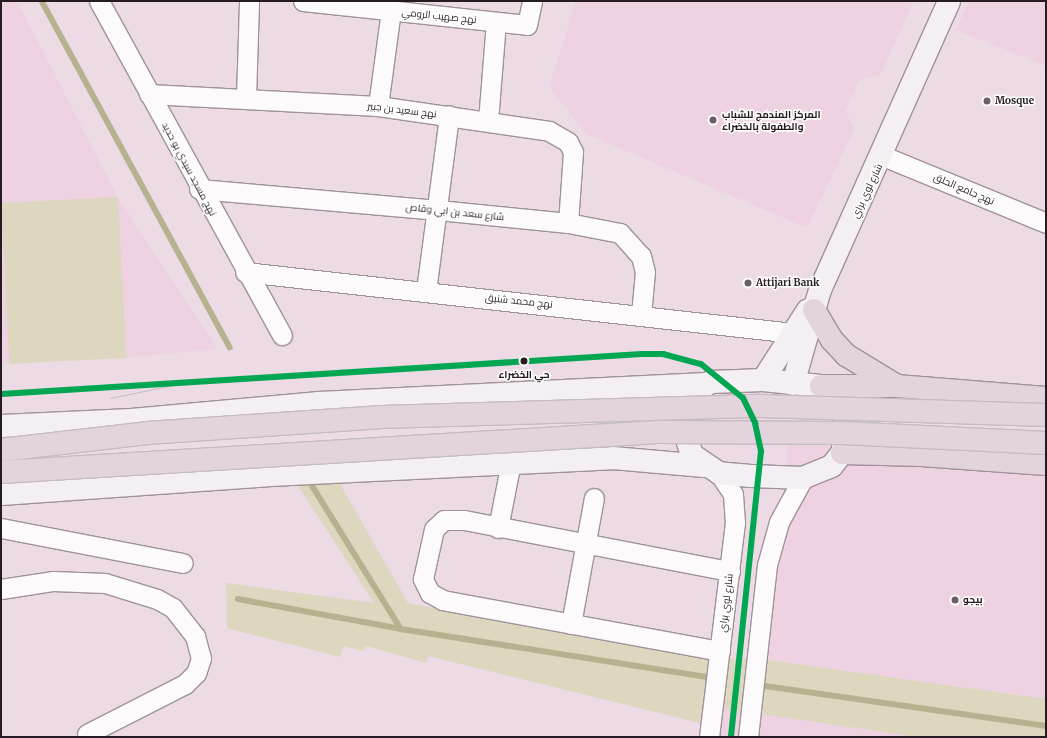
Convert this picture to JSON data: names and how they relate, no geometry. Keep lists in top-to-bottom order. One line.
{"streets":{"street":["نهج صهيب الرومي","نهج سعيد بن جبير","نهج مسجد سيدي بو حديد","نهج جامع الحلق","شارع لوي براي","شارع سعد بن ابي وقاص","نهج محمد شنيق"]},"crossings":[["نهج سعيد بن جبير","نهج مسجد سيدي بو حديد"],["نهج سعيد بن جبير","شارع سعد بن ابي وقاص"],["نهج مسجد سيدي بو حديد","شارع سعد بن ابي وقاص"],["نهج مسجد سيدي بو حديد","نهج محمد شنيق"],["نهج جامع الحلق","شارع لوي براي"],["شارع سعد بن ابي وقاص","نهج محمد شنيق"]],"places":["Mosque","المركز المندمج للشباب والطفولة بالخضراء","Attijari Bank","حي الخضراء","بيجو"]}
